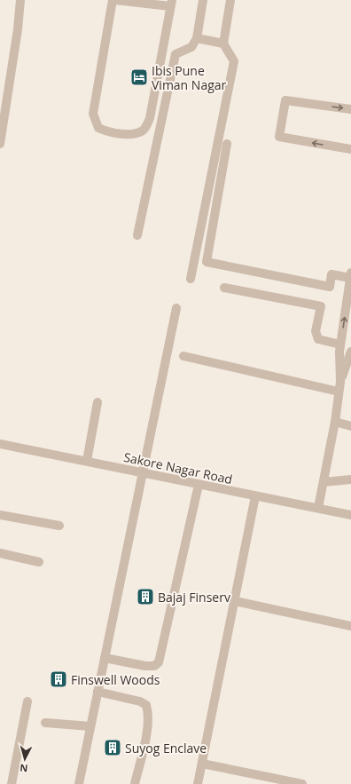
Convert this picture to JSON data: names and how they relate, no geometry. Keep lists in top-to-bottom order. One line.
{"streets":{"street":["Sakore Nagar Road"]},"places":{"hotel":["Ibis Pune Viman Nagar"],"building":["Bajaj Finserv","Finswell Woods","Suyog Enclave"]},"north":"bottom"}
